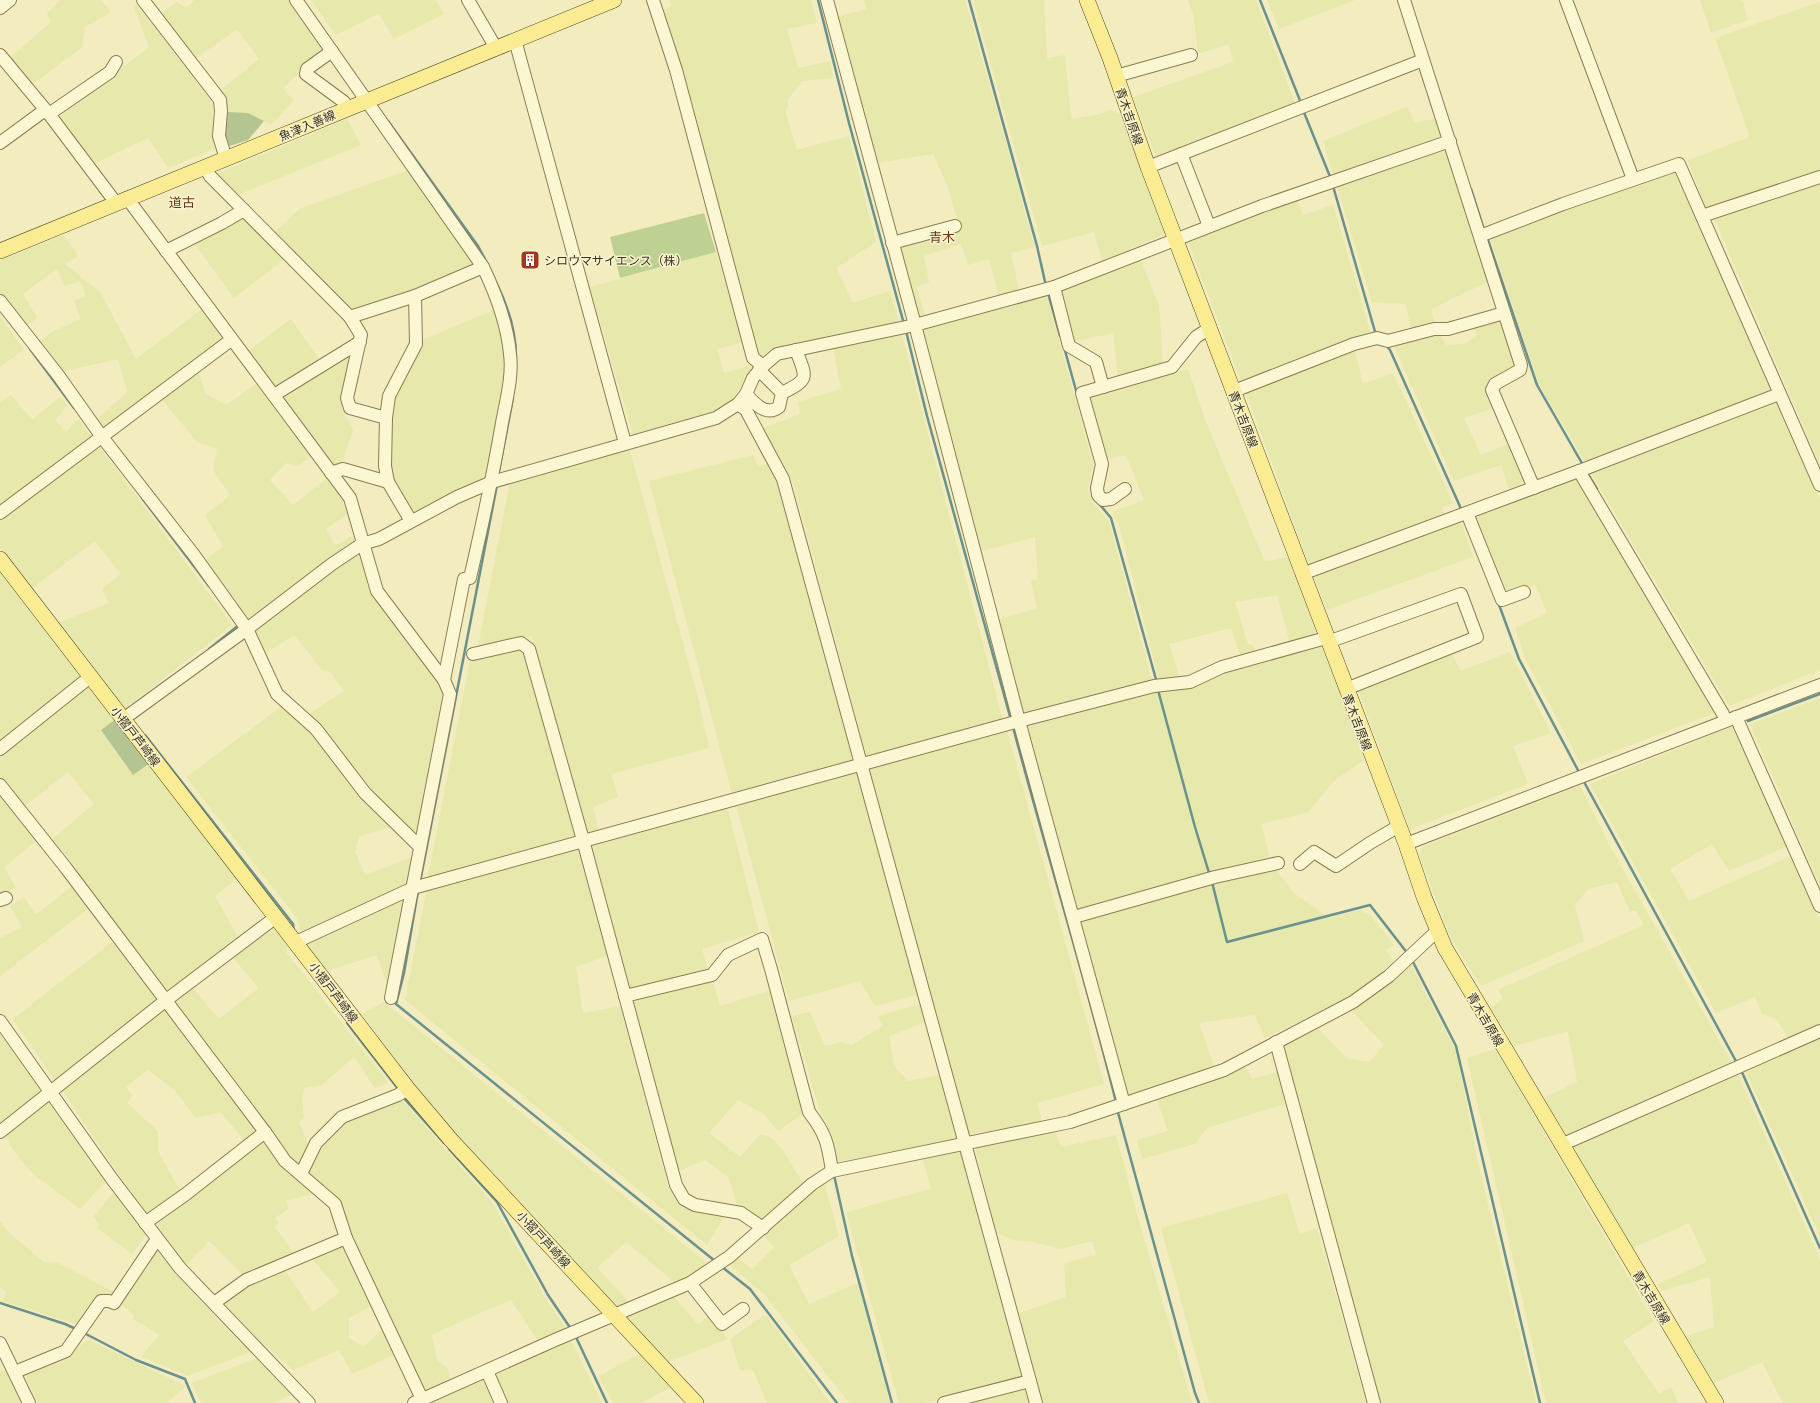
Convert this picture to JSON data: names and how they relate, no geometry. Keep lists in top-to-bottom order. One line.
{"streets":{"main road":["青木吉原線","魚津入善線","小摺戸芦崎線"]},"districts":["道古","青木"],"places":{"building":["シロウマサイエンス（株）"]}}
